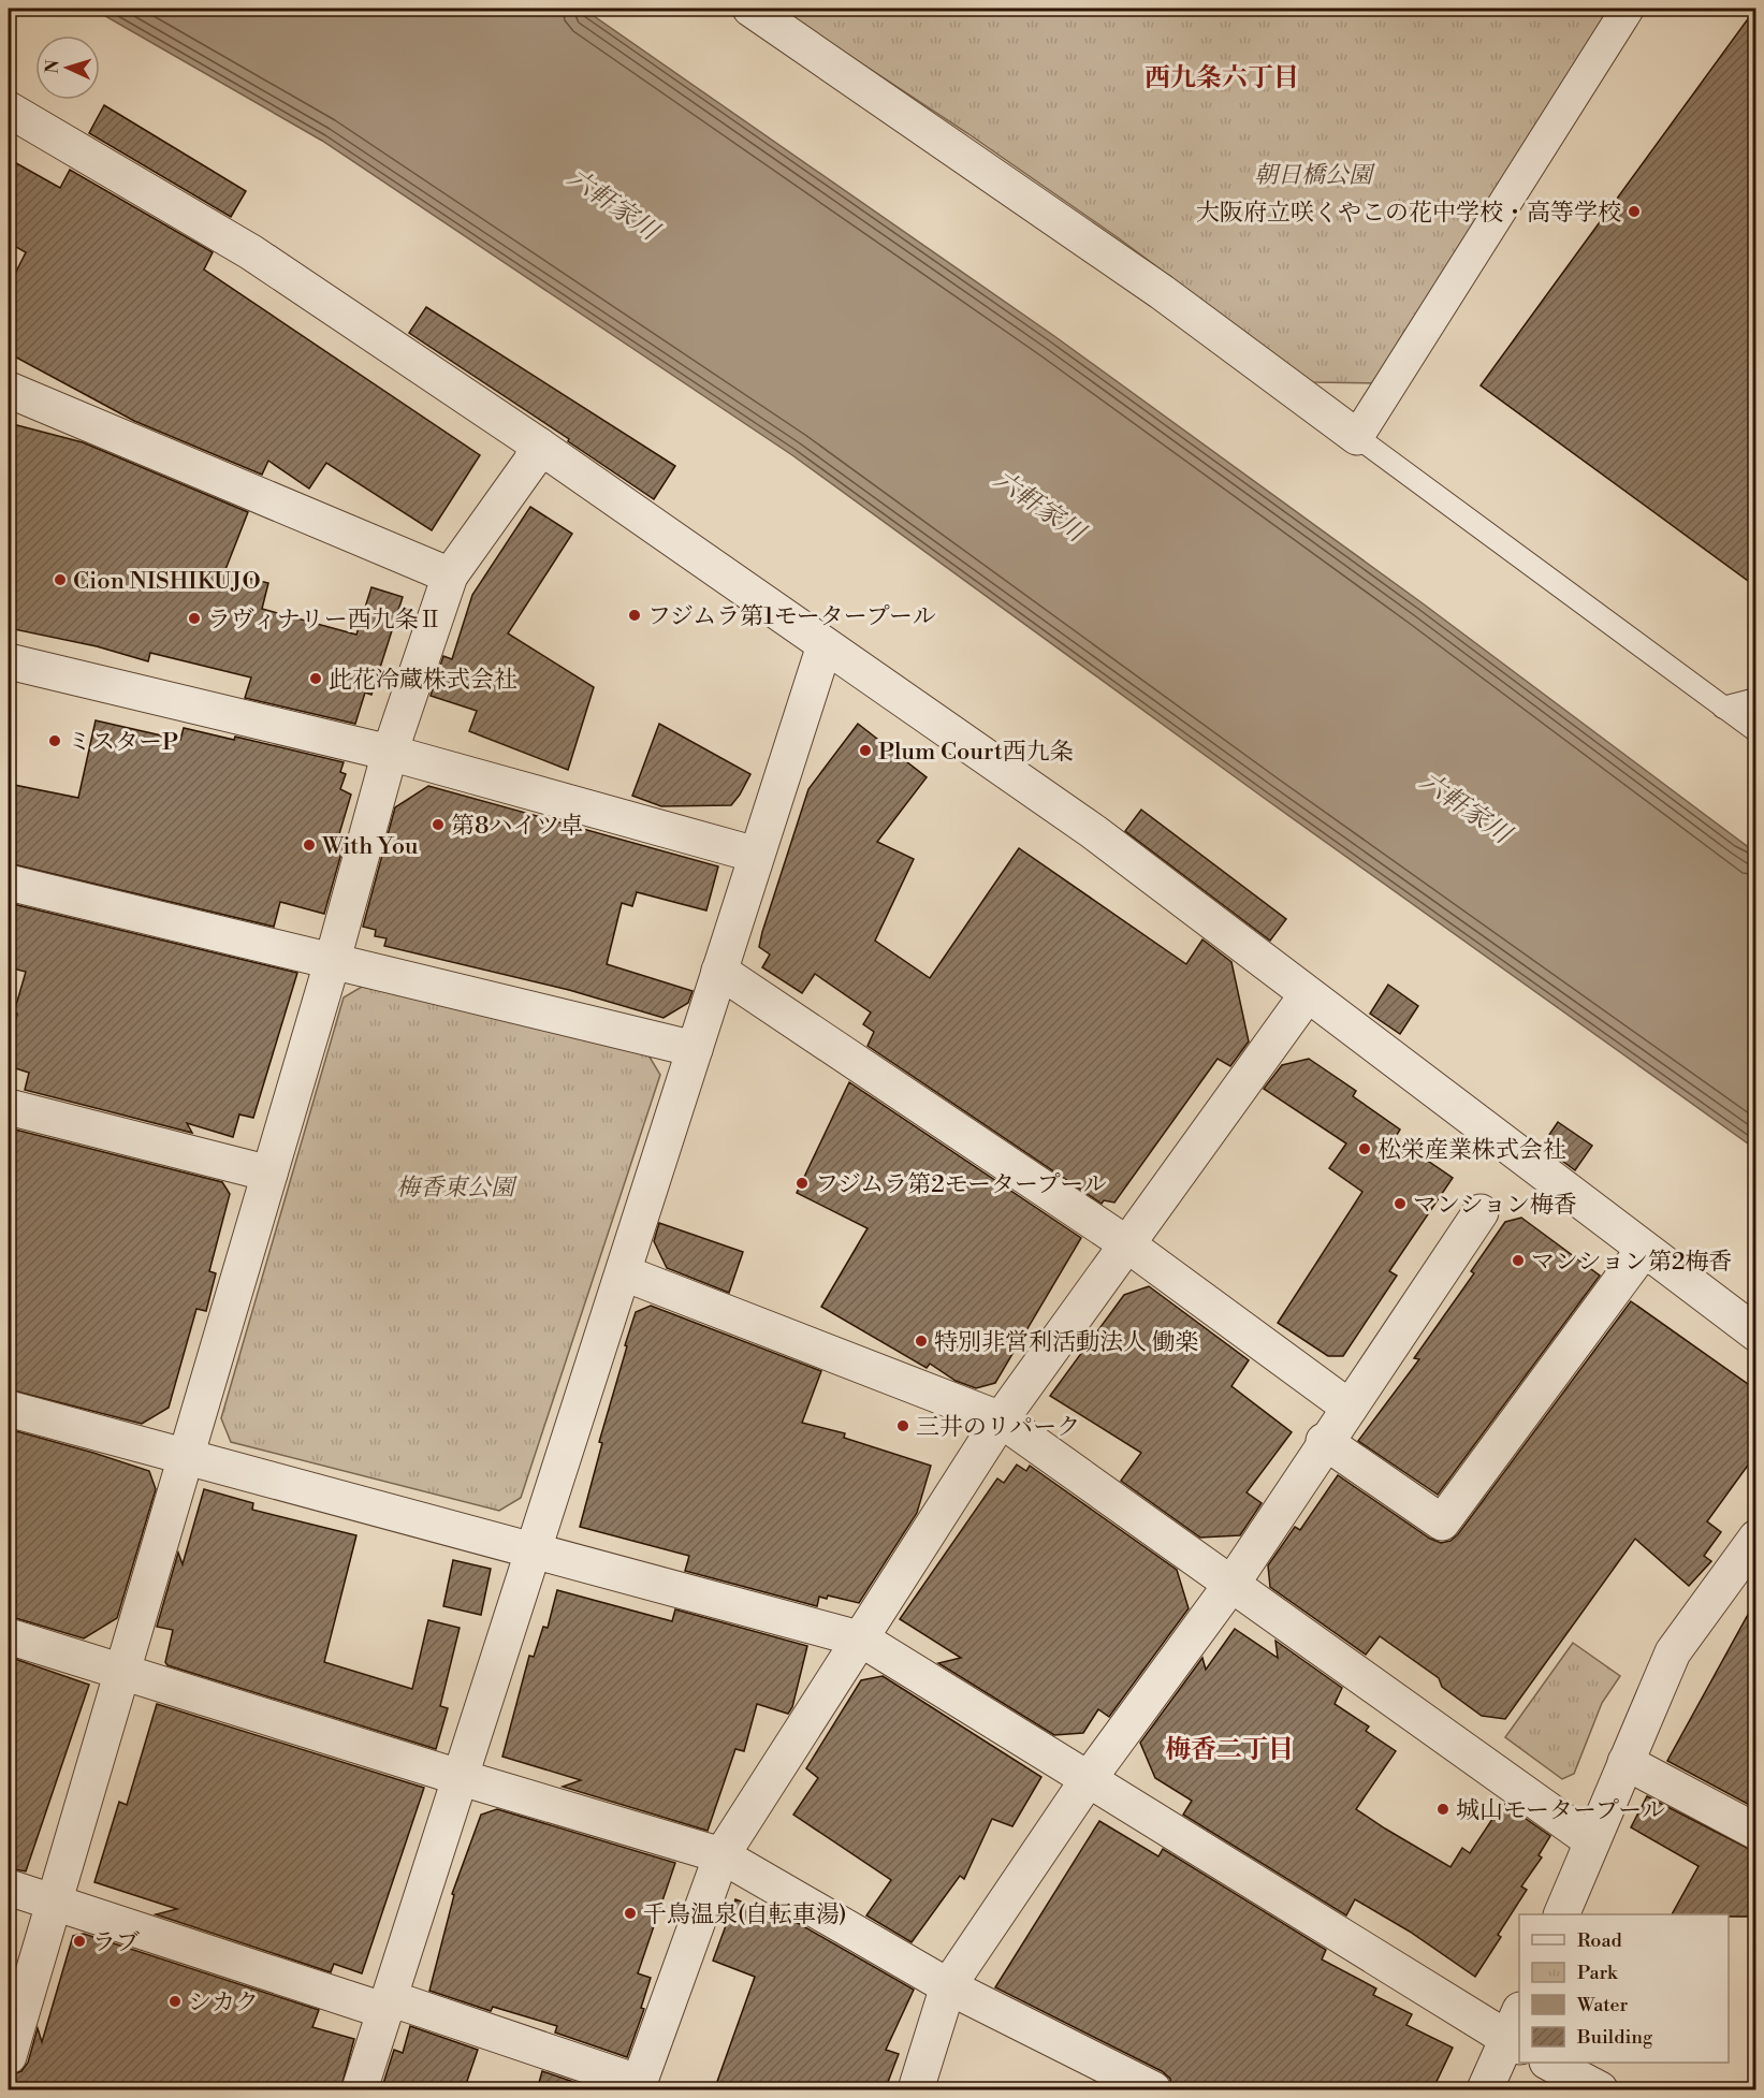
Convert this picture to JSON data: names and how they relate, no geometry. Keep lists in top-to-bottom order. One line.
{"districts":["西九条六丁目","梅香二丁目"],"water":["六軒家川"],"parks":["朝日橋公園","梅香東公園"],"places":["大阪府立咲くやこの花中学校・高等学校","Cion NISHIKUJO","フジムラ第1モータープール","ラヴィナリー西九条Ⅱ","此花冷蔵株式会社","ミスターP","Plum Court西九条","第8ハイツ卓","With You","松栄産業株式会社","フジムラ第2モータープール","マンション梅香","マンション第2梅香","特別非営利活動法人 働楽","三井のリパーク","城山モータープール","千鳥温泉(自転車湯)","ラブ","シカク"],"legend":["Road","Park","Water","Building"],"north":"left"}
